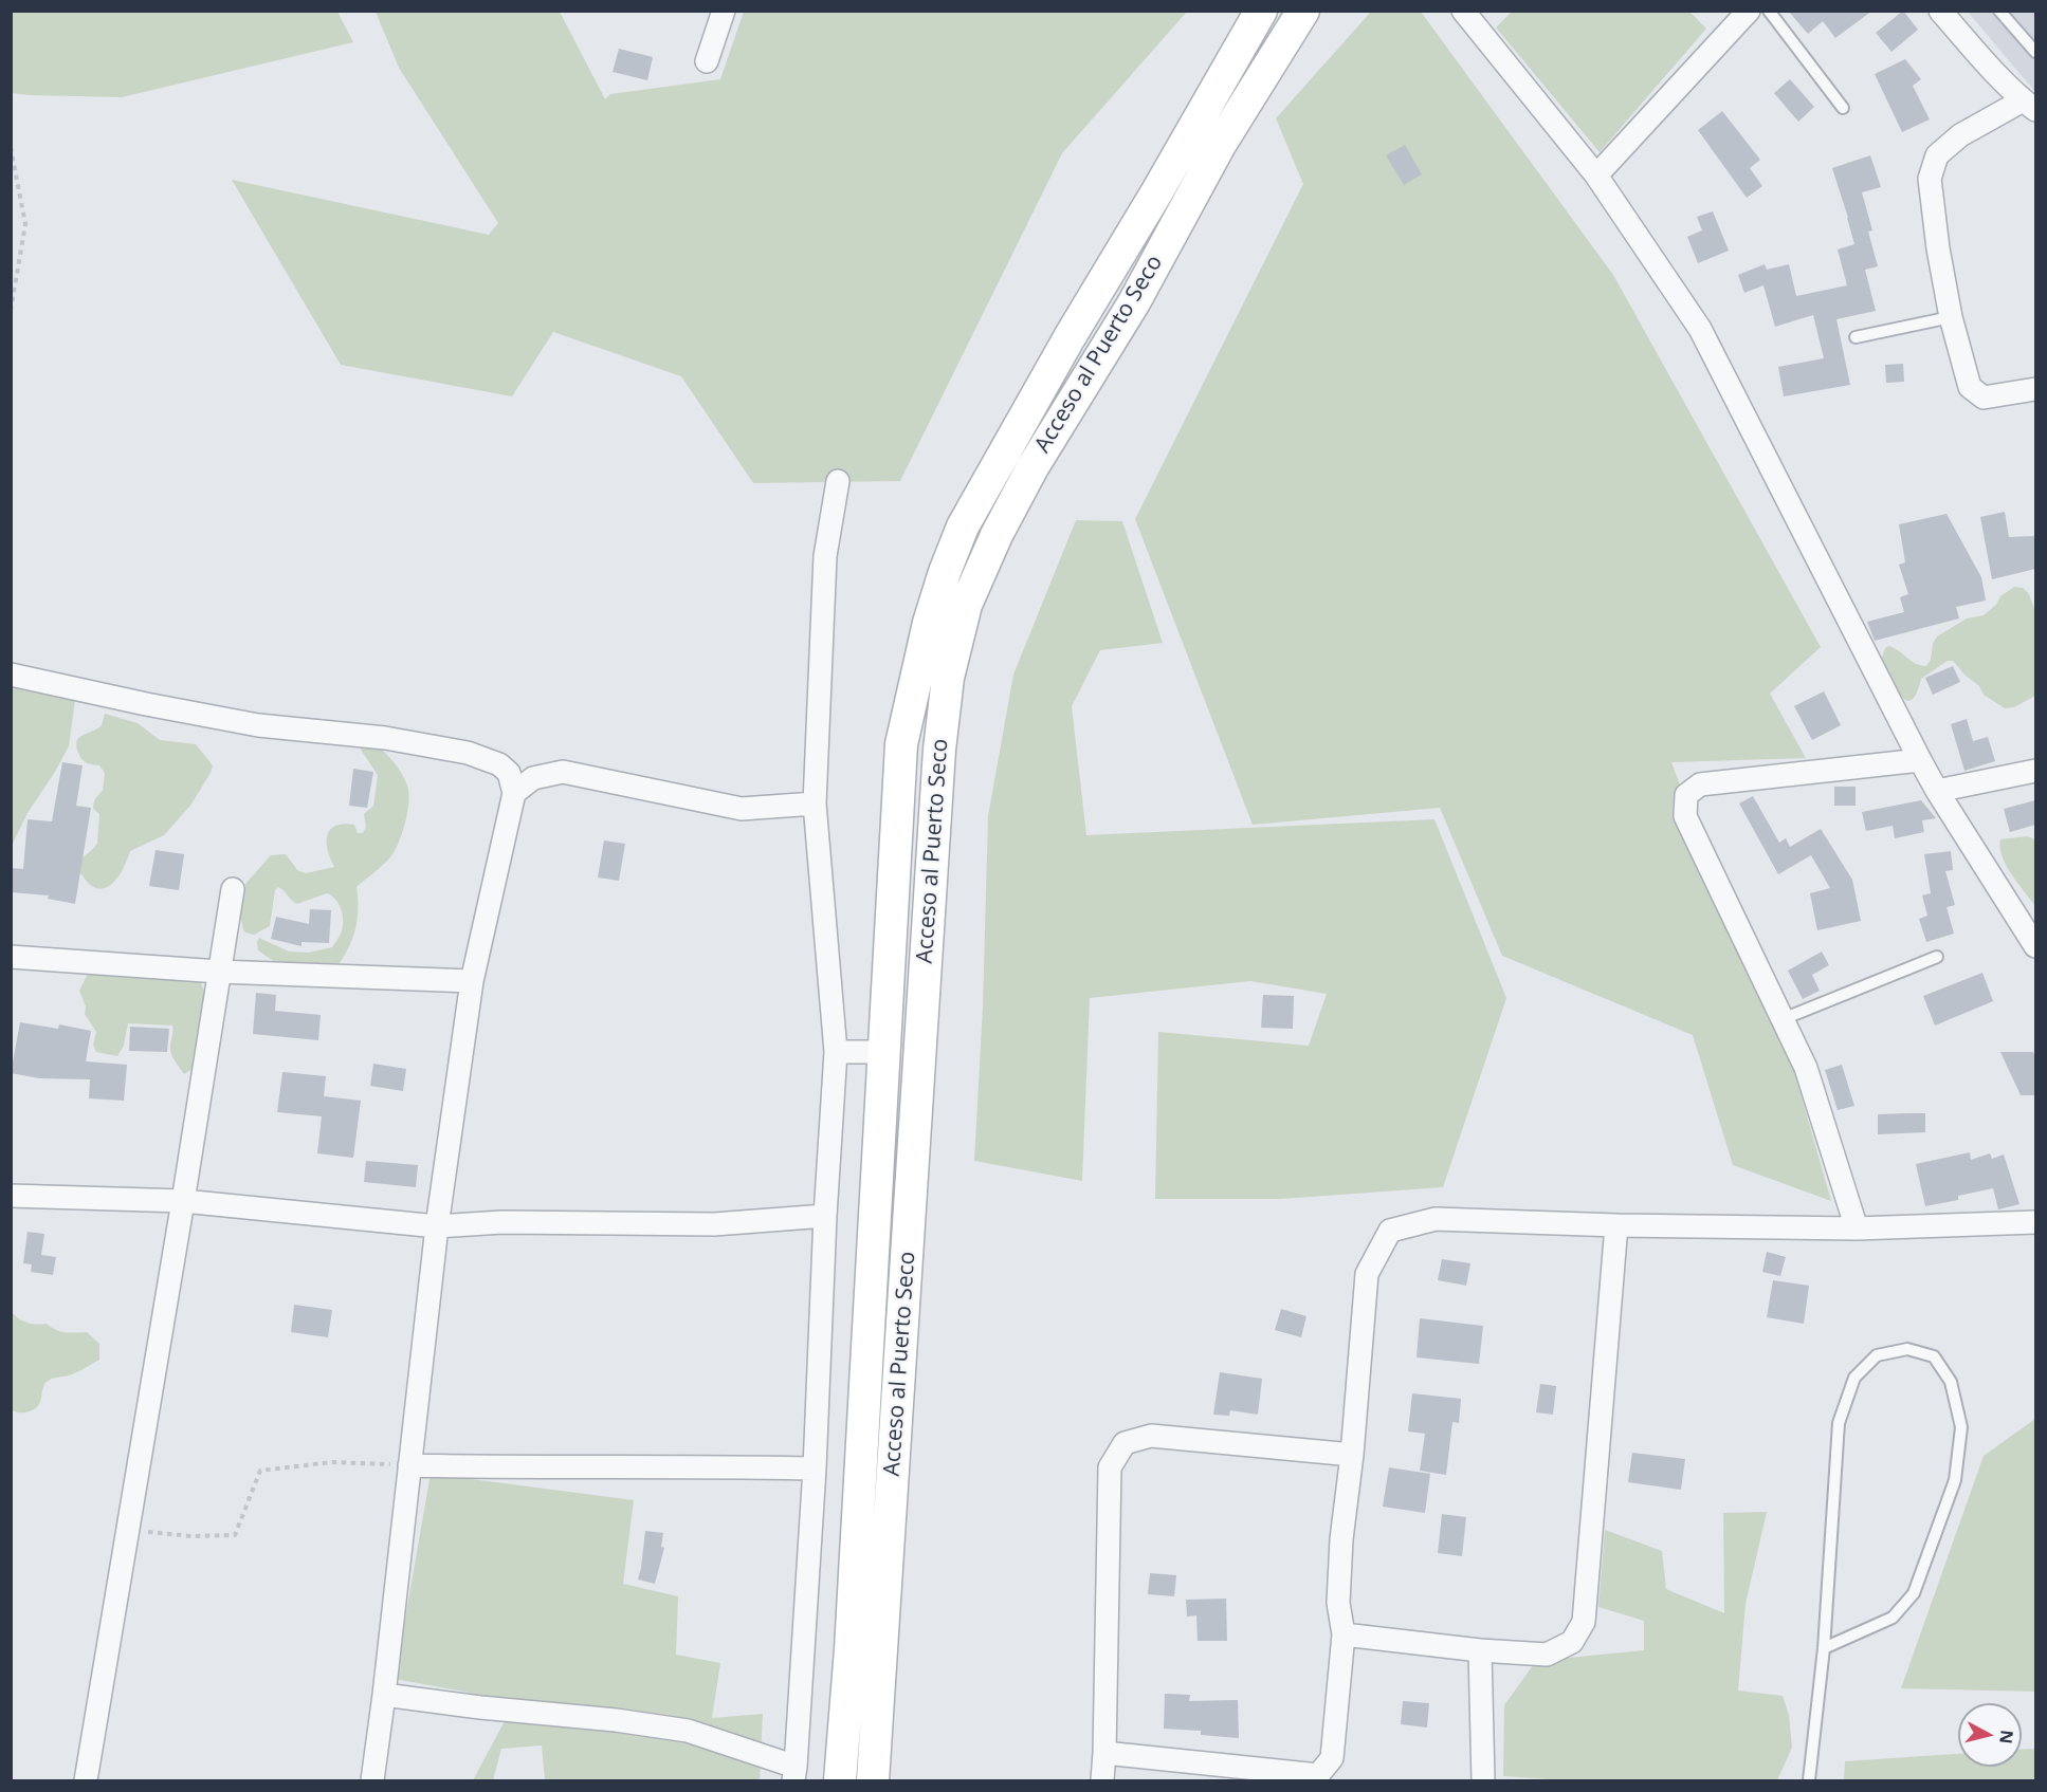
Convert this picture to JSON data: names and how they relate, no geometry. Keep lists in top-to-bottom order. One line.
{"streets":{"main road":["Acceso al Puerto Seco"]},"north":"right"}
